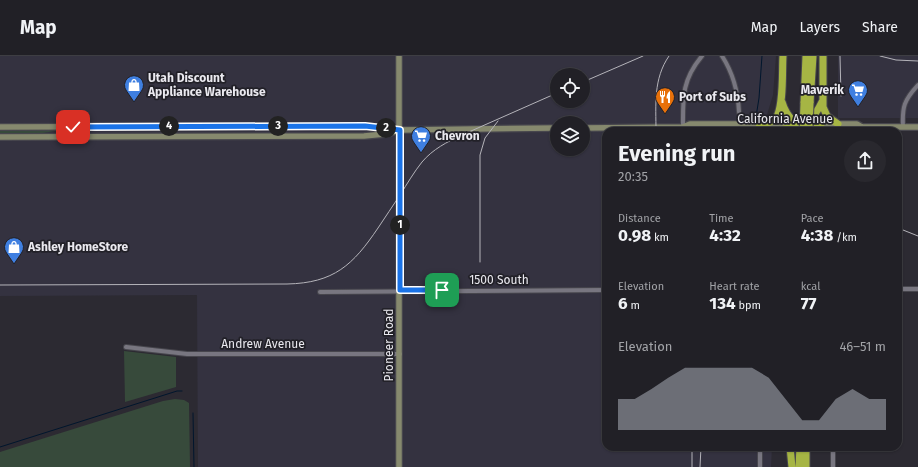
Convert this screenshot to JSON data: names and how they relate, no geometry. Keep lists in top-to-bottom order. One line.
{"streets":{"main road":["California Avenue","Pioneer Road"],"street":["1500 South","Andrew Avenue"]},"crossings":[["1500 South","Pioneer Road"],["Andrew Avenue","Pioneer Road"]],"places":{"shop":["Utah Discount Appliance Warehouse","Ashley HomeStore"],"supermarket":["Maverik","Chevron"],"restaurant":["Port of Subs"]},"page":{"header":"Map","nav":["Map","Layers","Share"],"pins":["3","4","2","1"],"heading":["Evening run","20:35"],"stats":[["Distance","0.98 km"],["Time","4:32"],["Pace","4:38 /km"],["Elevation","6 m"],["Heart rate","134 bpm"],["kcal","77"]],"chart":["Elevation","46–51 m"]}}
